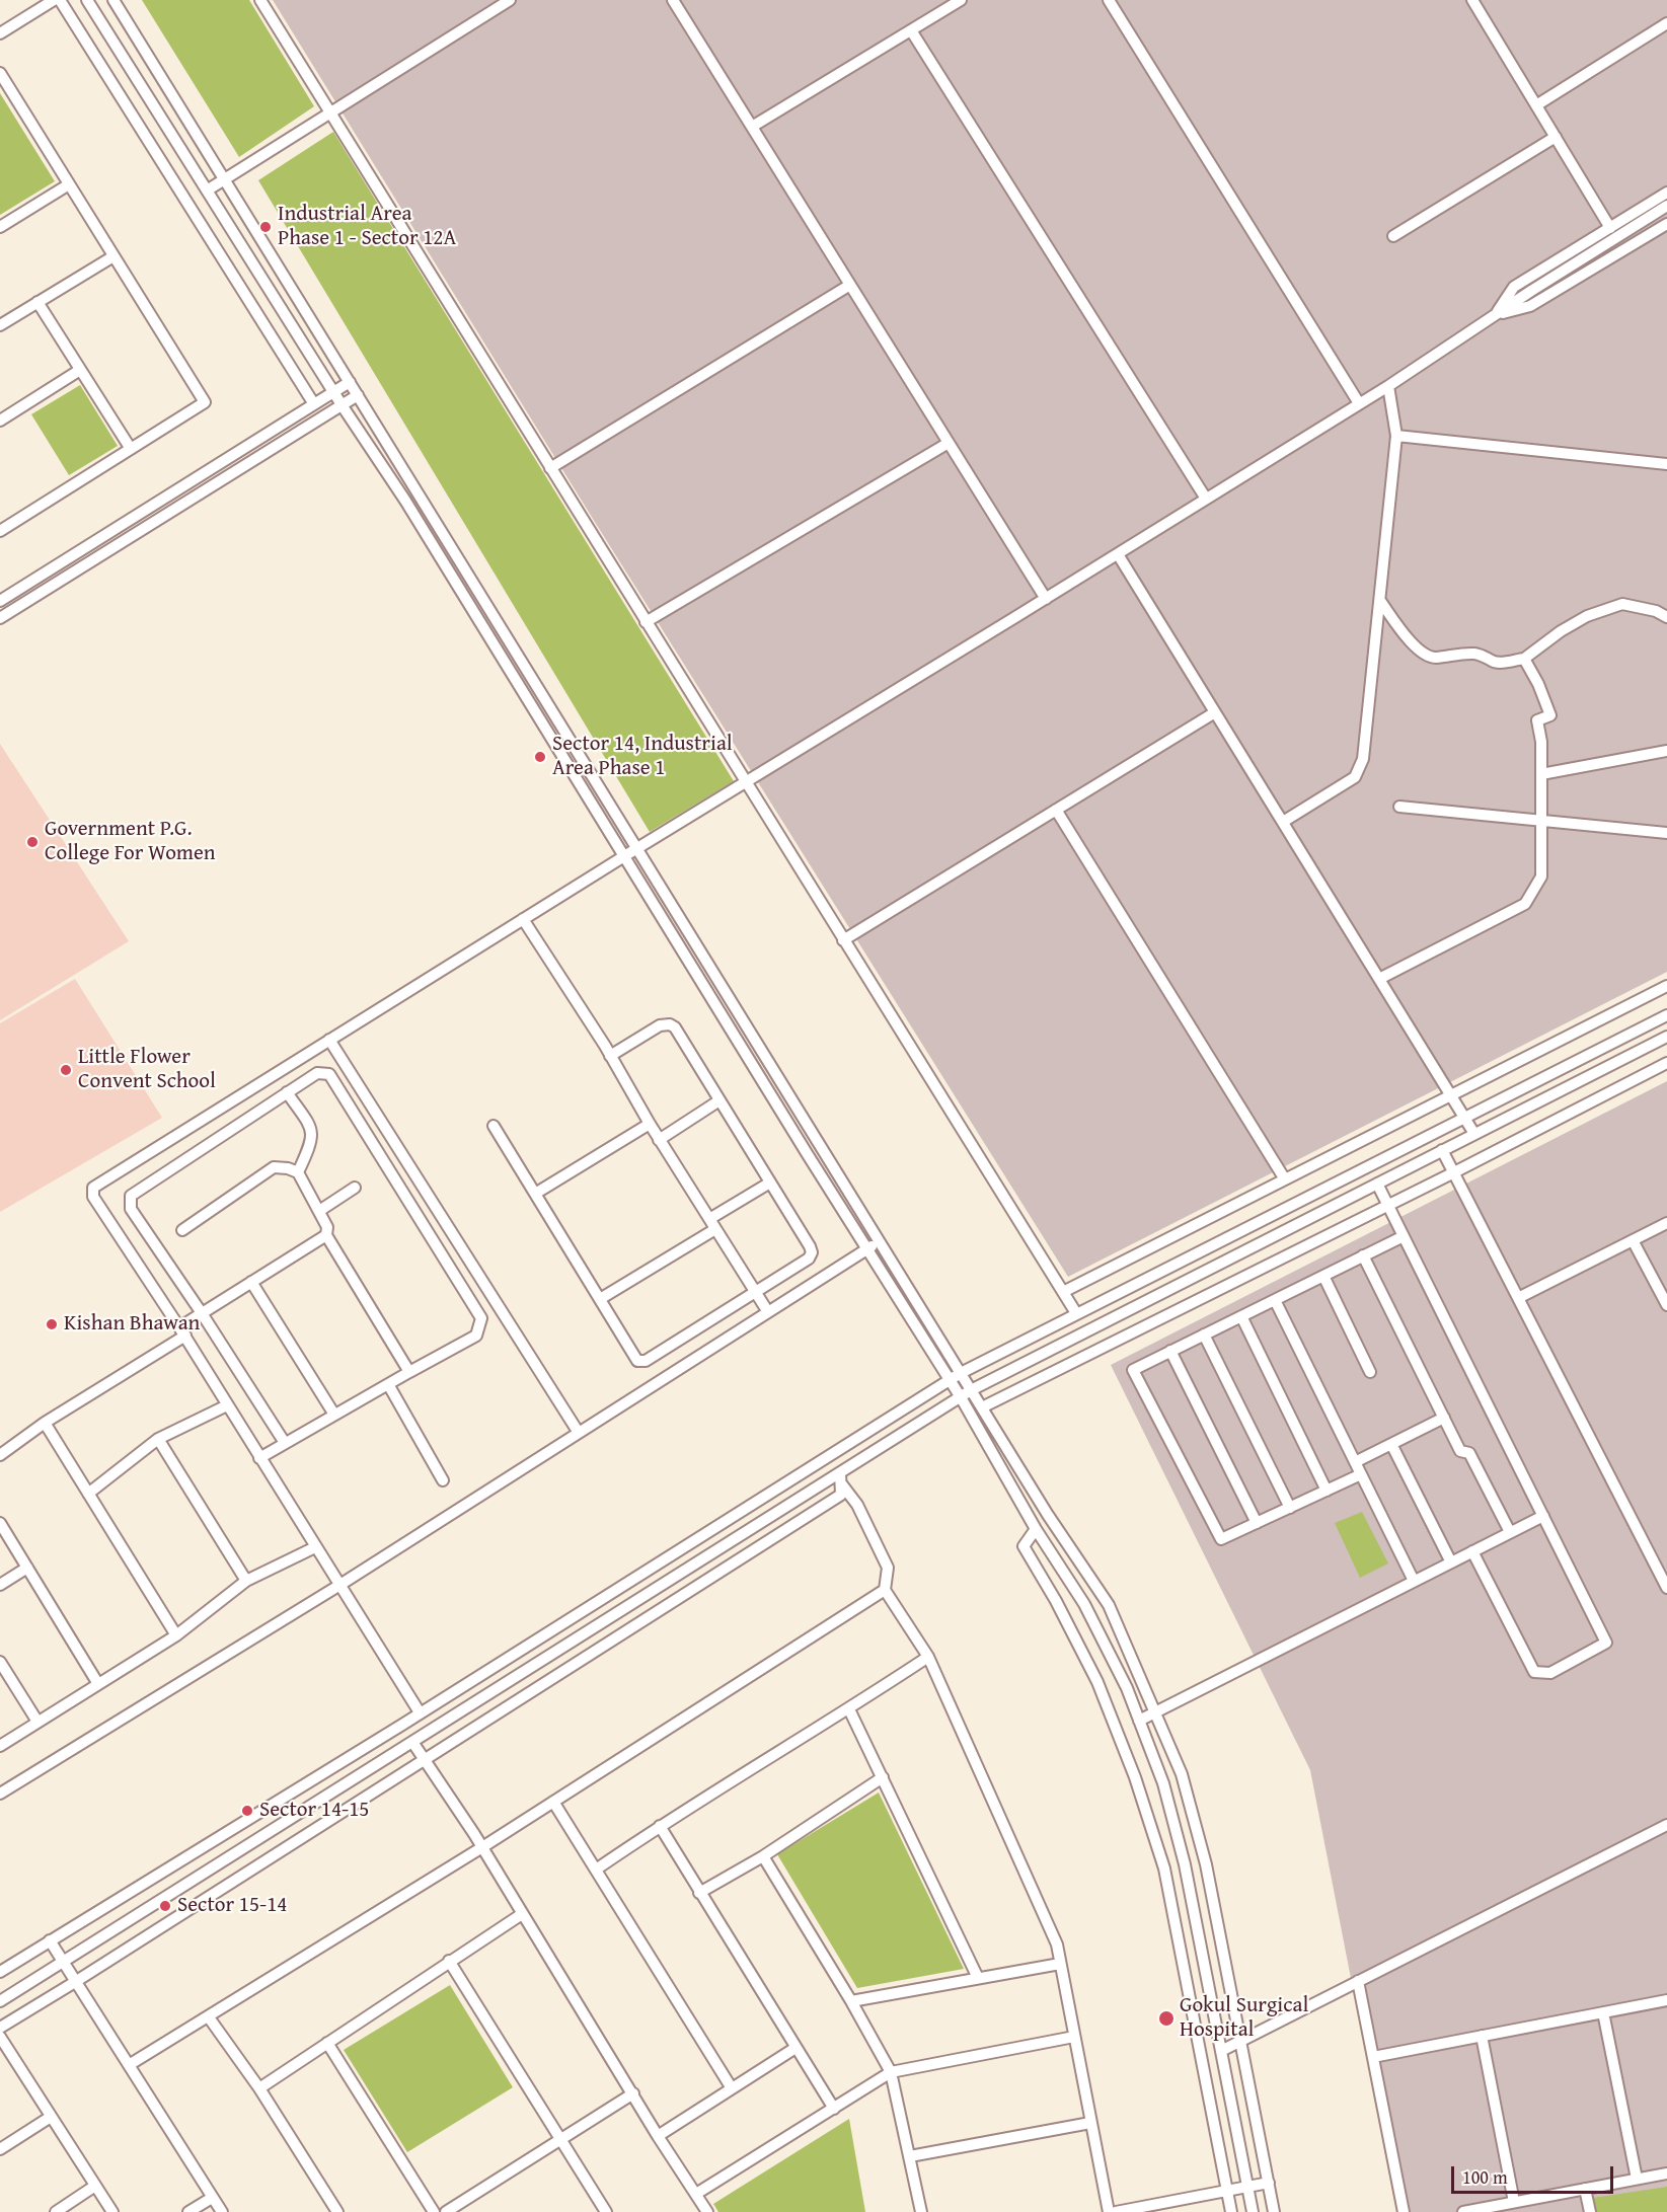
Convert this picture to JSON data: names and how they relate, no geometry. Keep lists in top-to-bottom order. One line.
{"places":["Industrial Area Phase 1 - Sector 12A","Sector 14, Industrial Area Phase 1","Government P.G. College For Women","Little Flower Convent School","Kishan Bhawan","Sector 14-15","Sector 15-14","Gokul Surgical Hospital"],"scale_bar":"100 m"}
